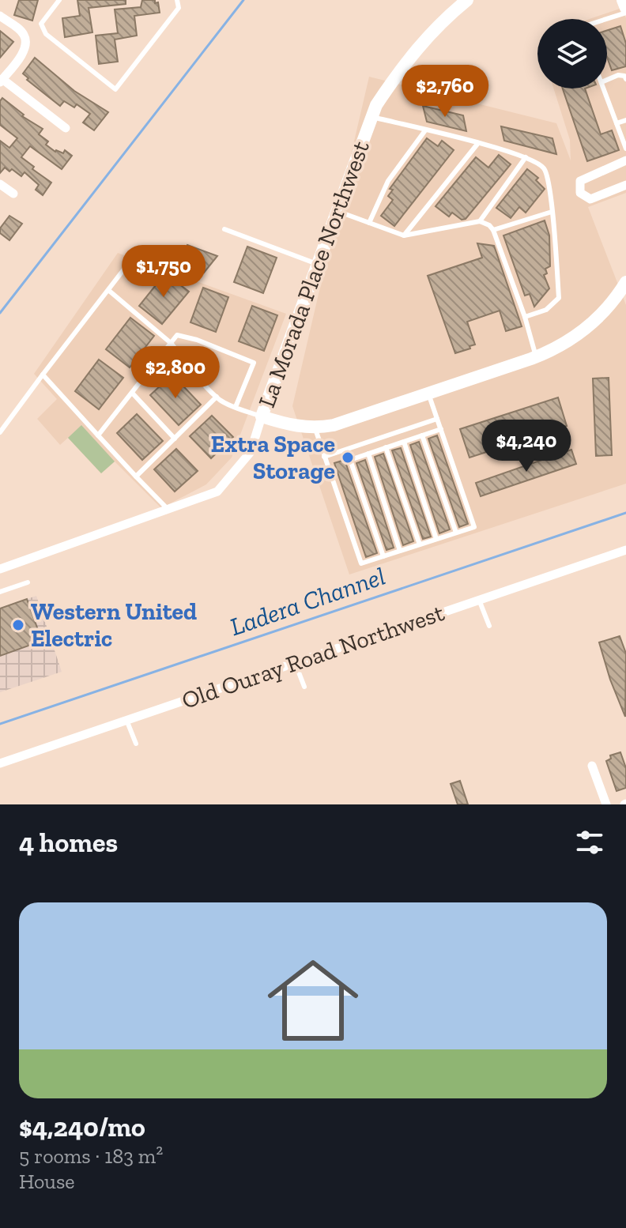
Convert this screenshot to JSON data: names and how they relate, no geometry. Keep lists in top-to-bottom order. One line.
{"streets":{"street":["La Morada Place Northwest","Old Ouray Road Northwest"]},"water":["Ladera Channel"],"places":["Extra Space Storage","Western United Electric"],"page":{"price":["$2,760","$1,750","$2,800","$4,240"],"heading":"4 homes","list":[{"name":"$4,240/mo","note":"5 rooms · 183 m² · House"}]}}
